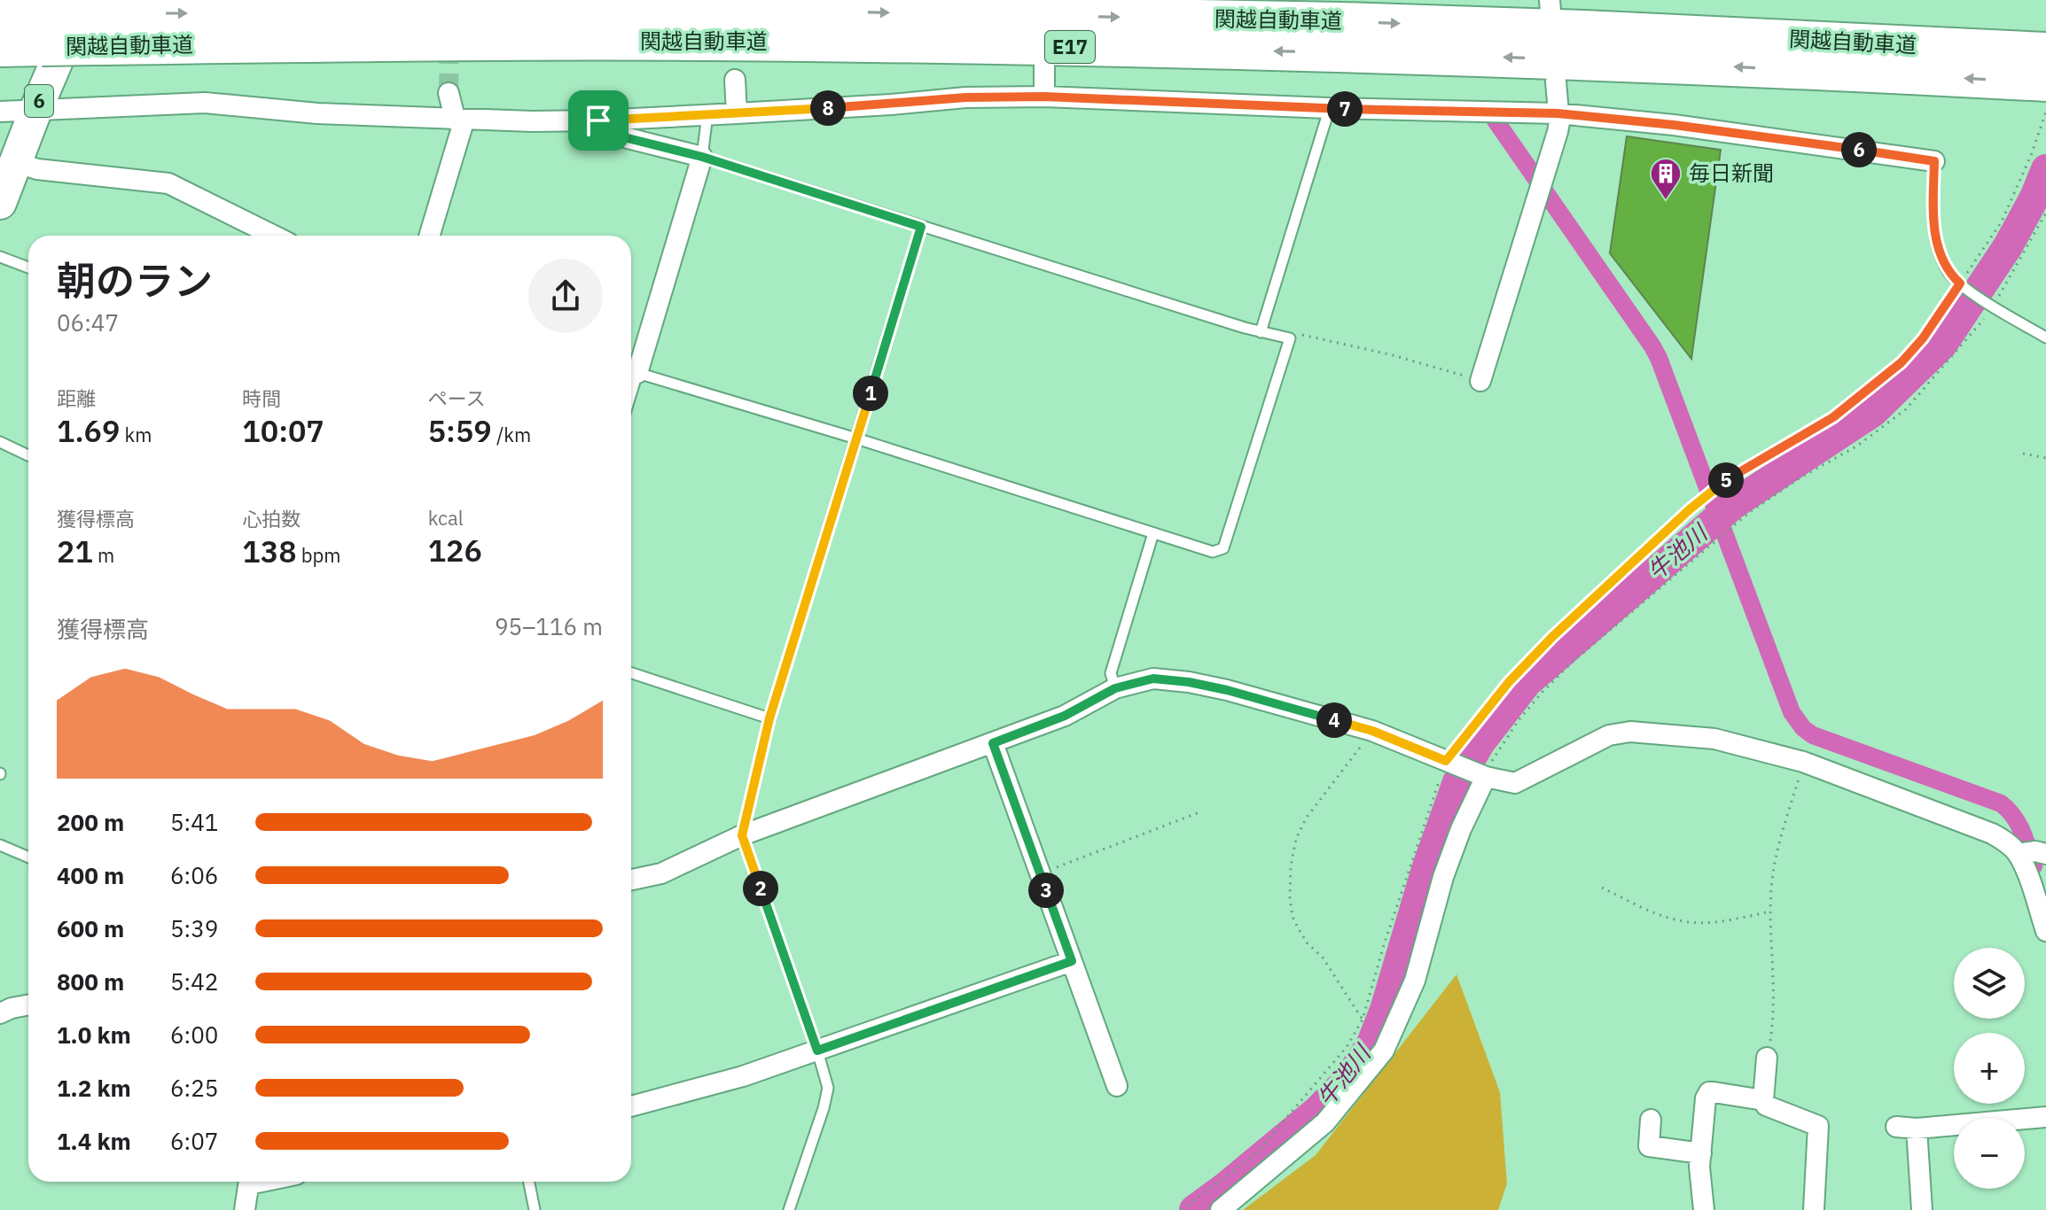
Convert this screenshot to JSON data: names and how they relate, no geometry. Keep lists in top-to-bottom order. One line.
{"streets":{"highway":["関越自動車道","E17"],"main road":["6"]},"crossings":[["関越自動車道","6"]],"water":["牛池川"],"places":{"building":["毎日新聞"]},"page":{"pins":["8","7","6","1","5","4","2","3"],"heading":["朝のラン","06:47"],"stats":[["距離","1.69 km"],["時間","10:07"],["ペース","5:59 /km"],["獲得標高","21 m"],["心拍数","138 bpm"],["kcal","126"]],"chart":["獲得標高","95–116 m"],"list":[{"name":"200 m","note":"5:41"},{"name":"400 m","note":"6:06"},{"name":"600 m","note":"5:39"},{"name":"800 m","note":"5:42"},{"name":"1.0 km","note":"6:00"},{"name":"1.2 km","note":"6:25"},{"name":"1.4 km","note":"6:07"}],"map_buttons":["+","−"]}}
